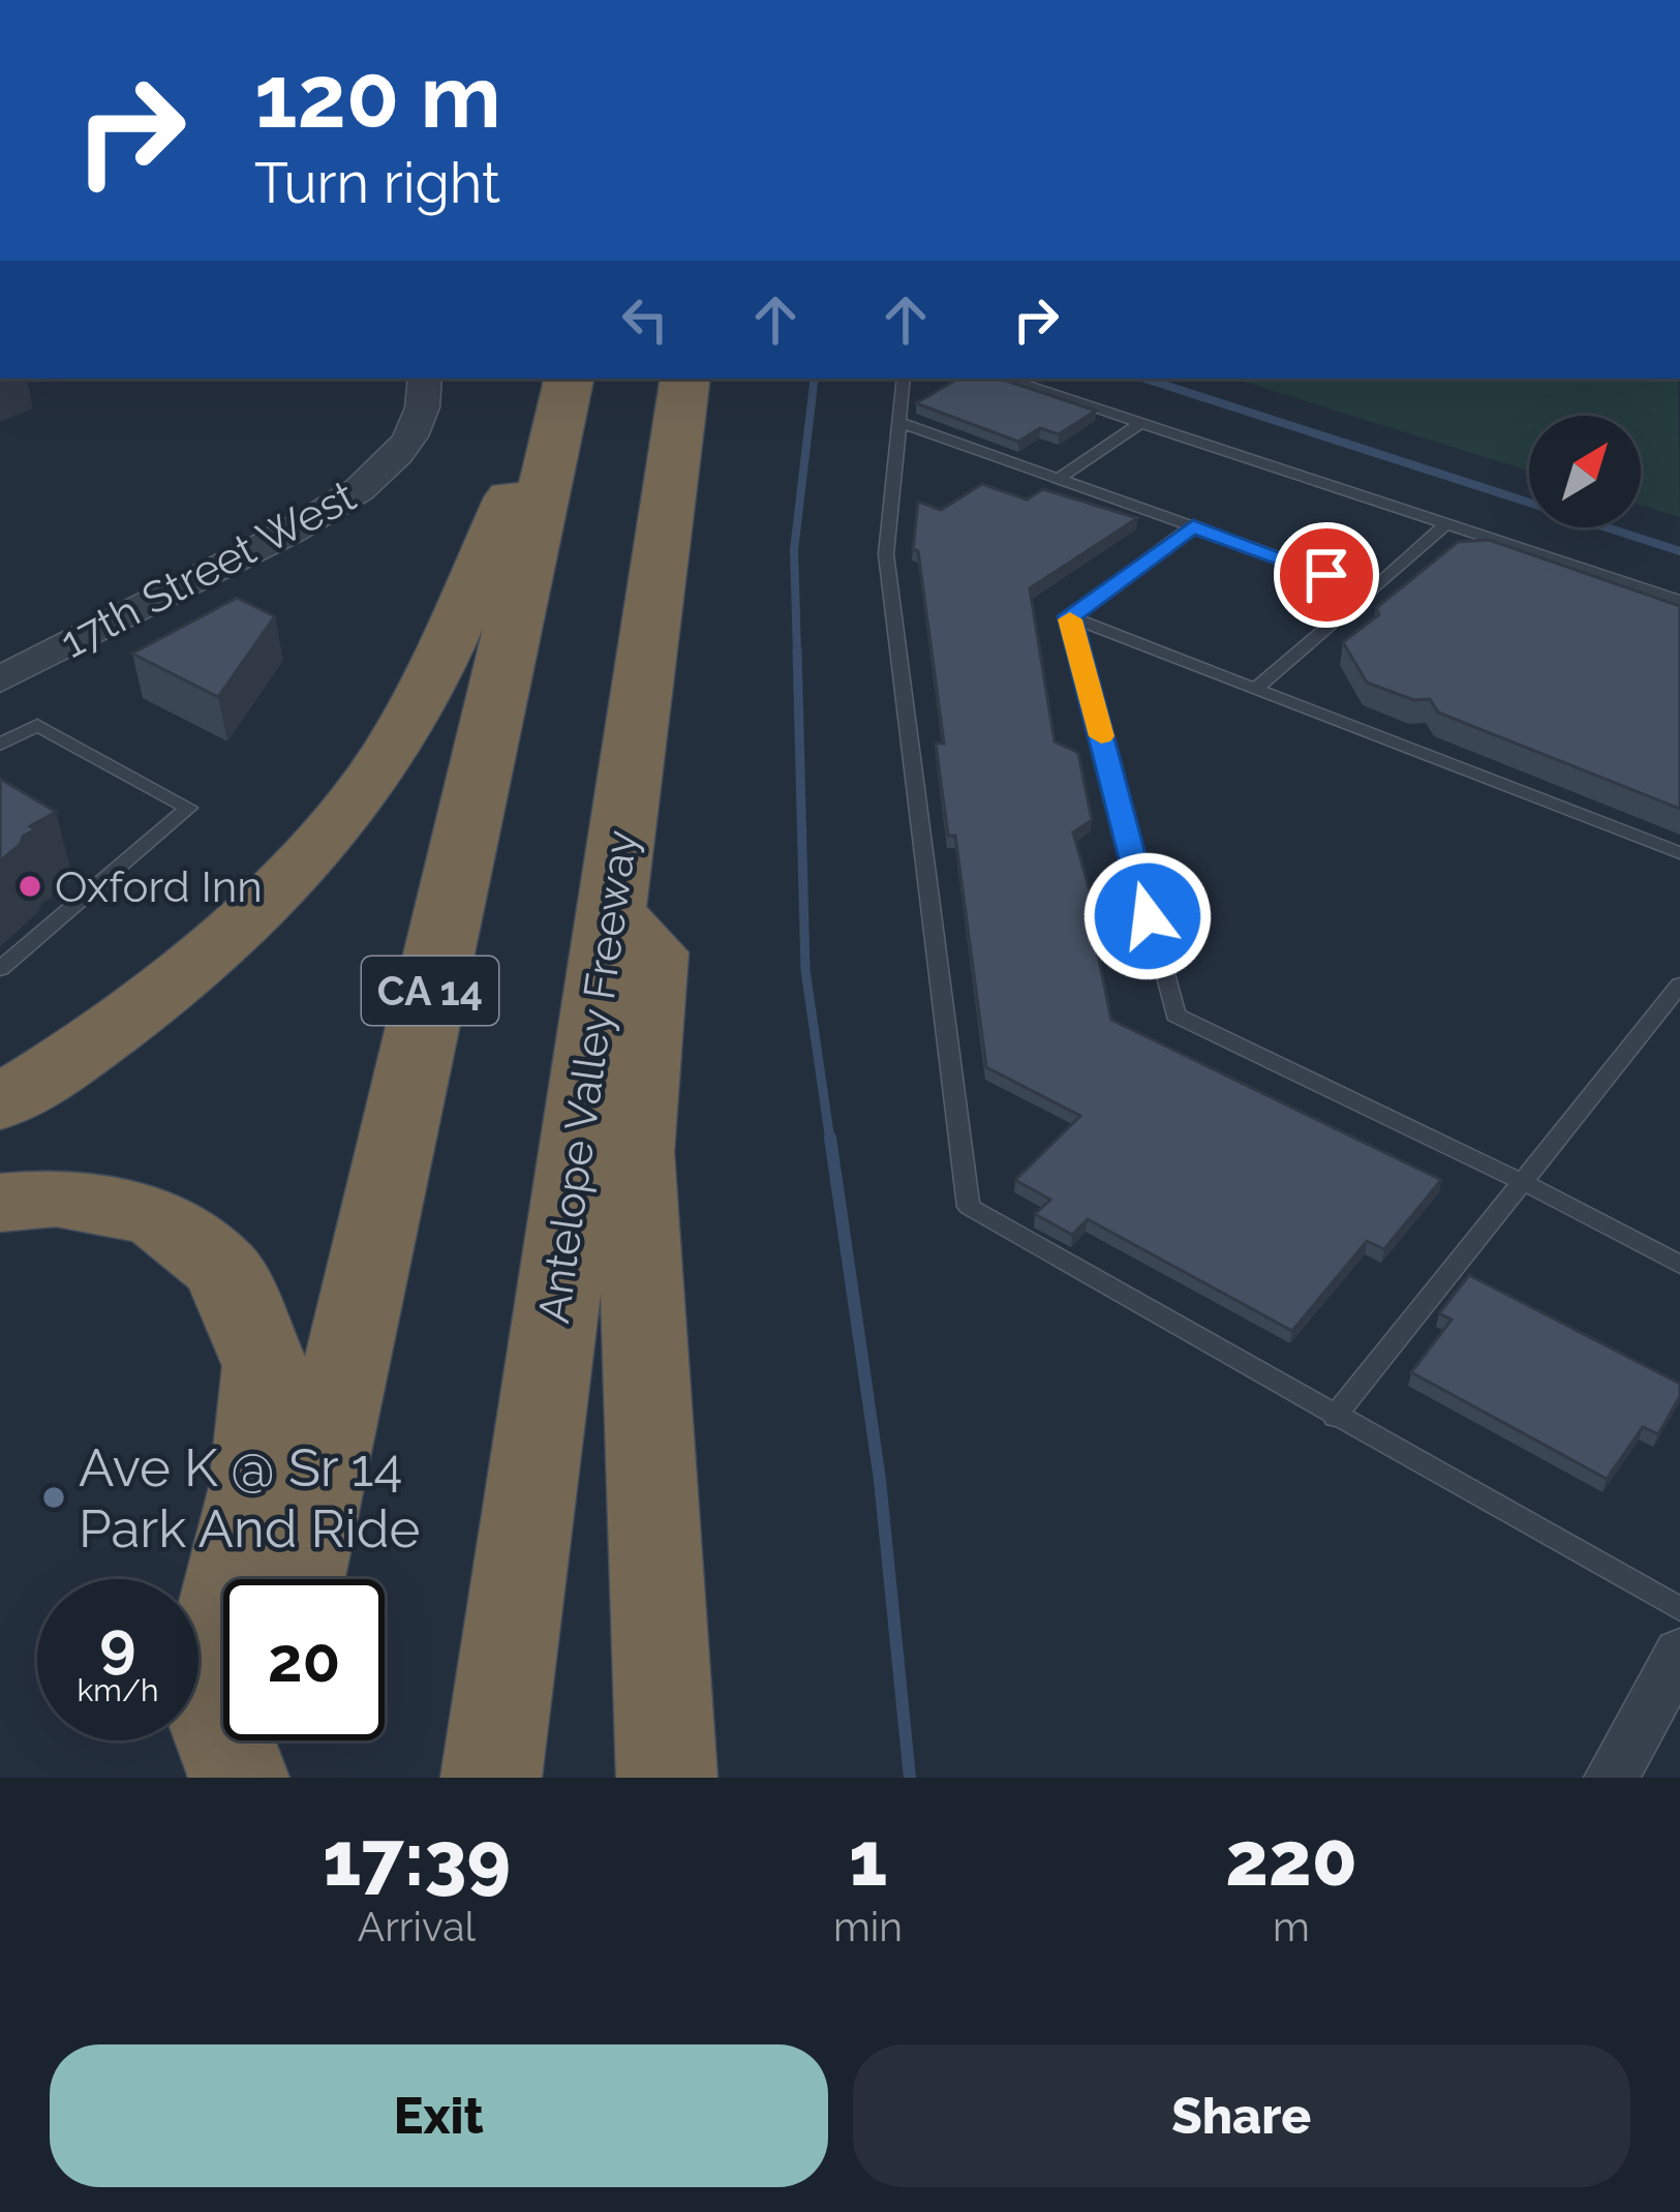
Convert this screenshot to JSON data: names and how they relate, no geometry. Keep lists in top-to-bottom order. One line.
{"streets":{"highway":["CA 14","Antelope Valley Freeway"],"street":["17th Street West"]},"places":["Oxford Inn","Ave K @ Sr 14 Park And Ride"],"north":"top right","page":{"turn":["120 m","Turn right"],"speed":"9 km/h","limit":"20","eta":["17:39","Arrival","1","min","220","m"],"buttons":["Exit","Share"]}}
